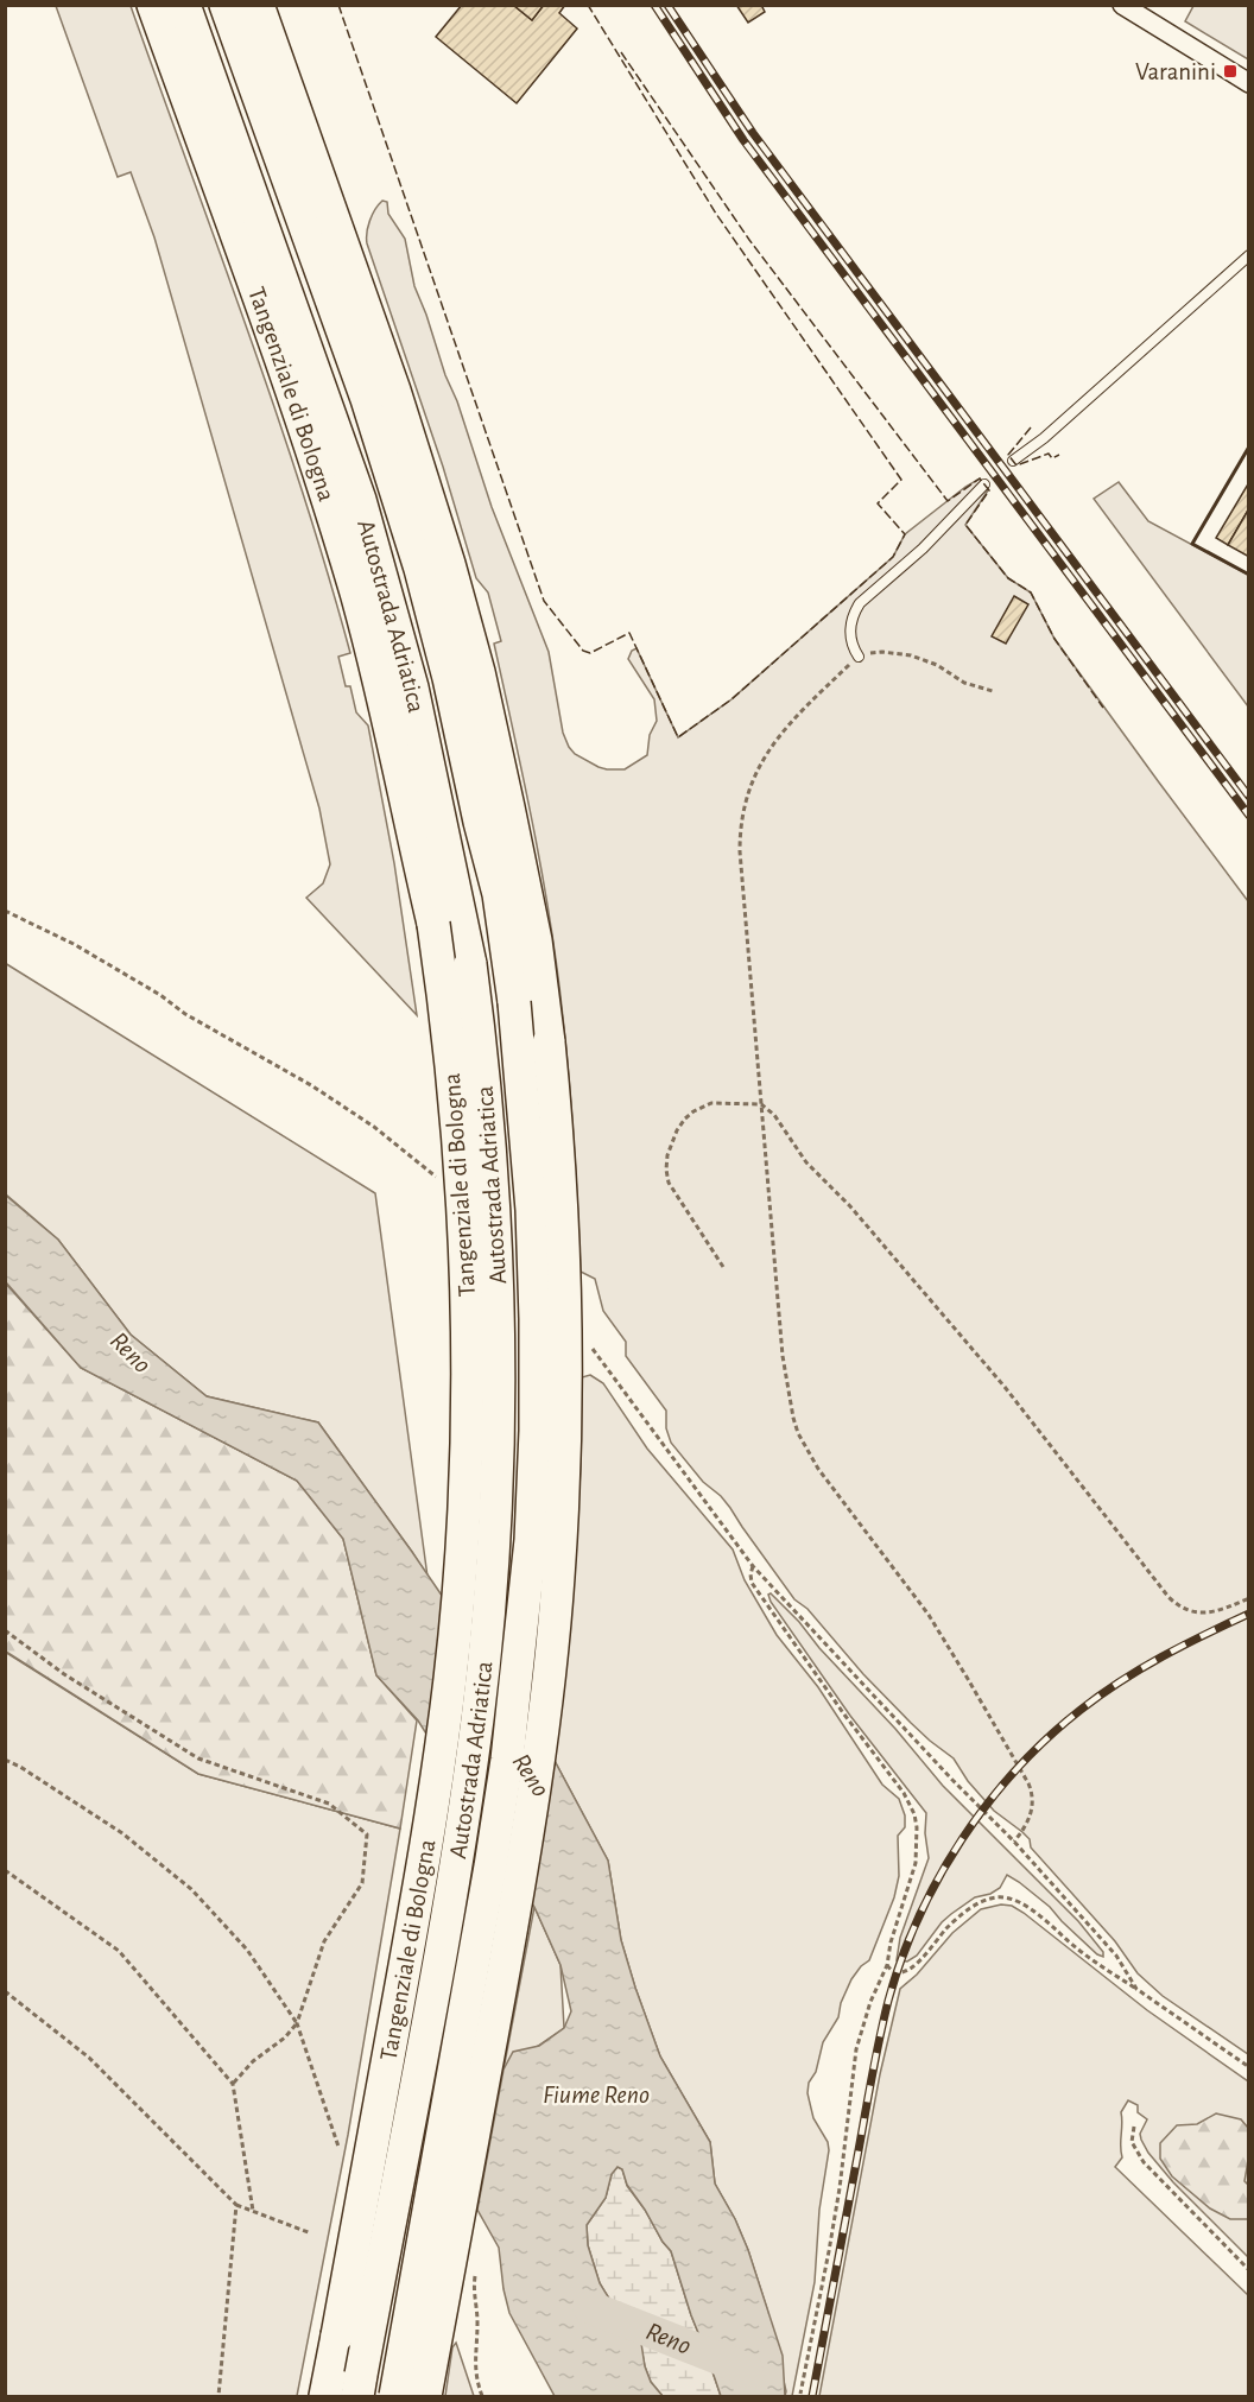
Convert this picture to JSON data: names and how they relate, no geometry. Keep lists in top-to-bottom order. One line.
{"streets":{"highway":["Tangenziale di Bologna","Autostrada Adriatica"]},"water":["Reno","Fiume Reno"],"places":{"transit":["Varanini"]}}
